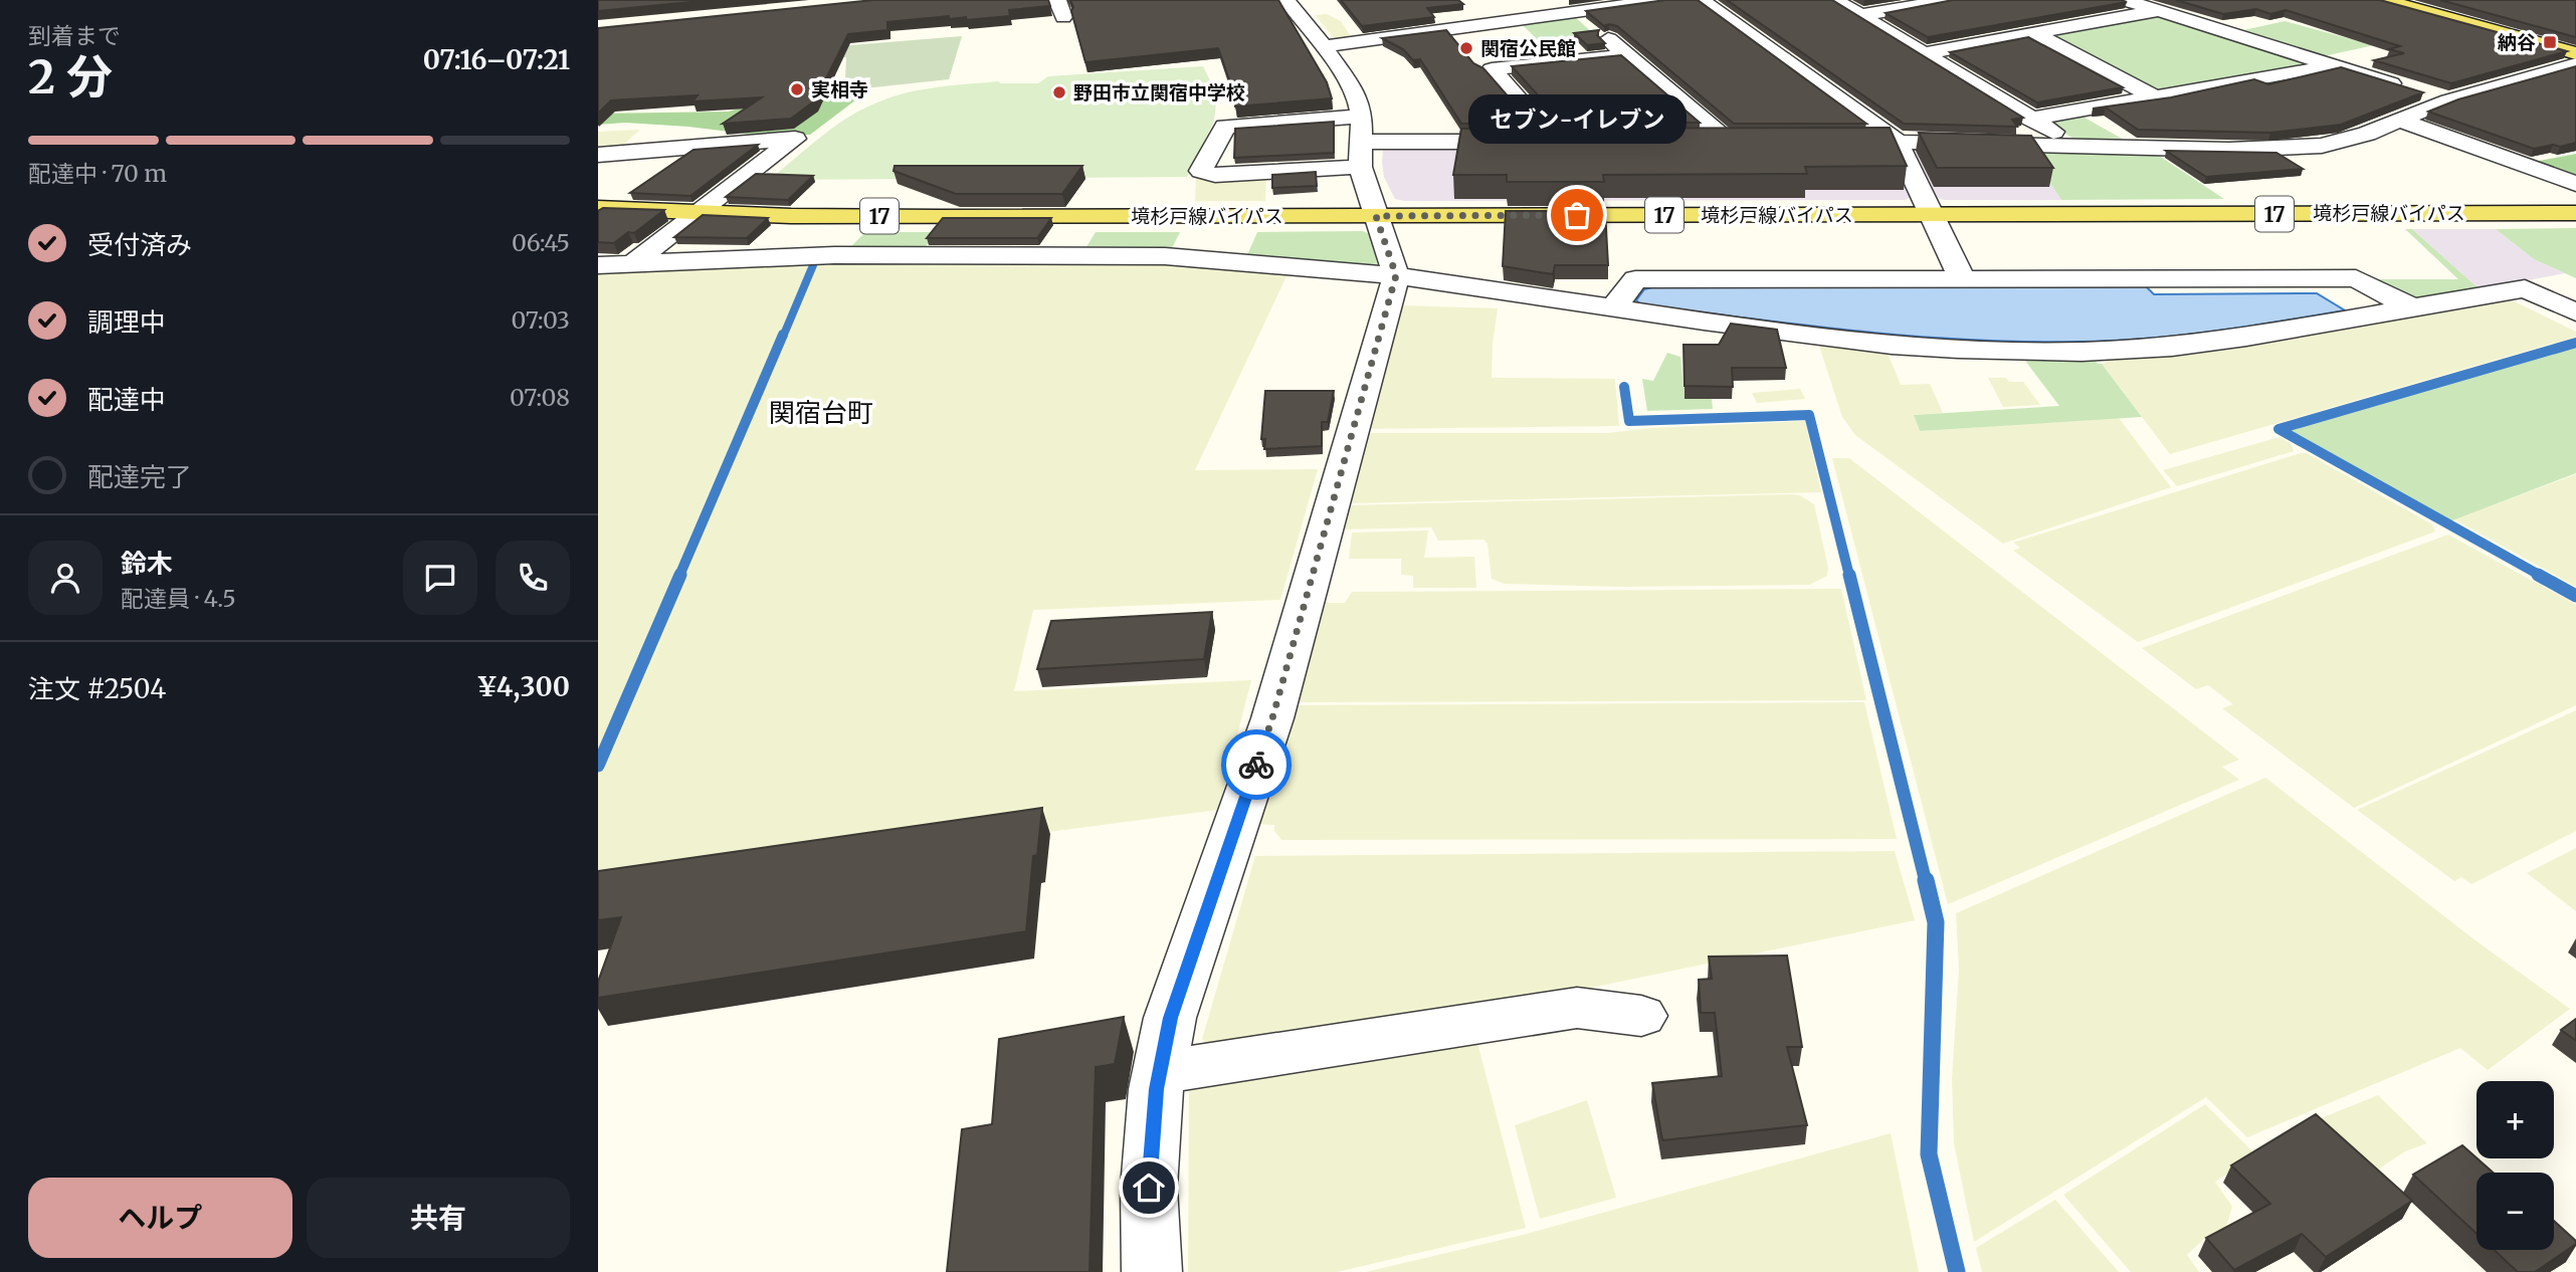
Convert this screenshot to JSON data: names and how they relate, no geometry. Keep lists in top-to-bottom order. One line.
{"streets":{"main road":["境杉戸線バイパス","17"]},"districts":["関宿台町"],"places":{"transit":["納谷"],"other":["関宿公民館","実相寺","野田市立関宿中学校","セブン-イレブン"]},"page":{"heading":["2 分","到着まで","07:16–07:21"],"panel":["鈴木","配達員 · 4.5","注文 #2504","¥4,300"],"bubble":"セブン-イレブン","bar":"配達中 · 70 m","list":[["受付済み","06:45"],["調理中","07:03"],["配達中","07:08"],"配達完了"],"map_buttons":["+","−"],"buttons":["ヘルプ","共有"]}}
